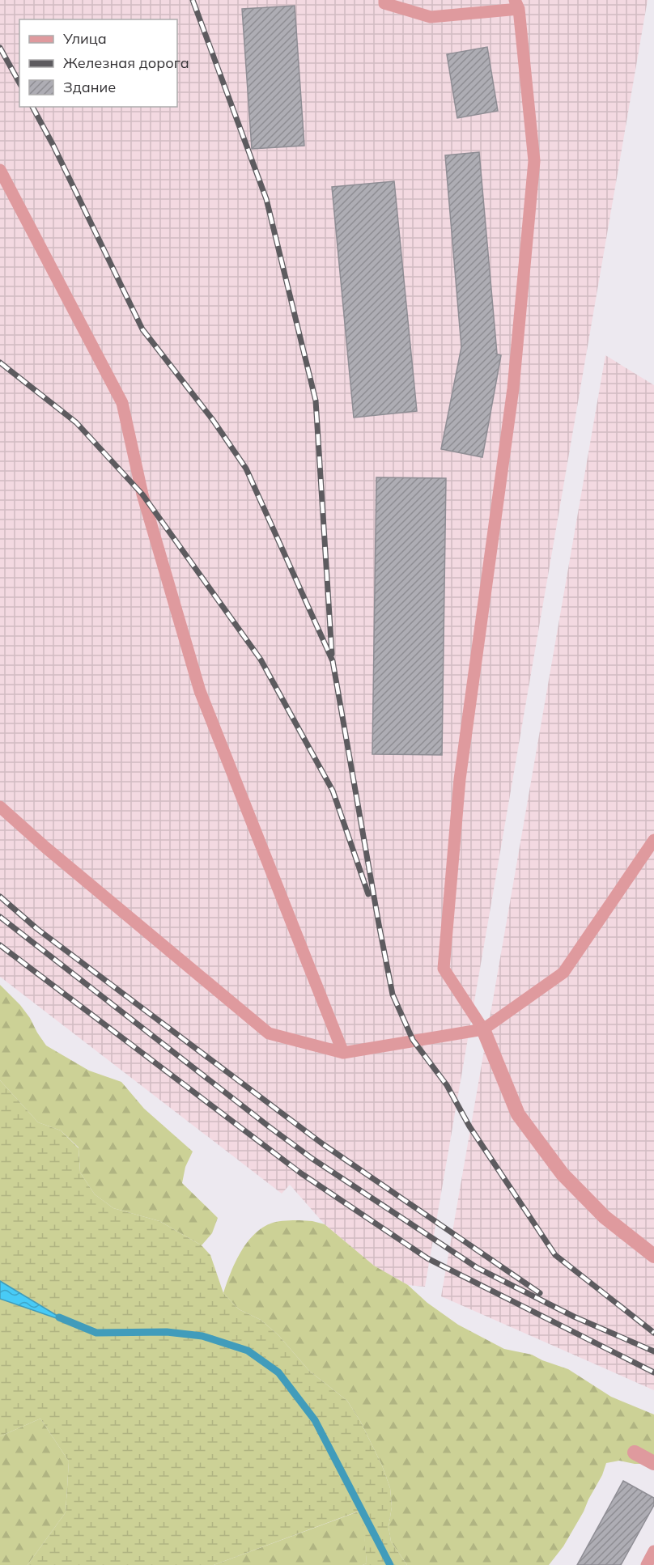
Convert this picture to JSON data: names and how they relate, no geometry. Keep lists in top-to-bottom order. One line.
{"legend":["Улица","Железная дорога","Здание"]}
